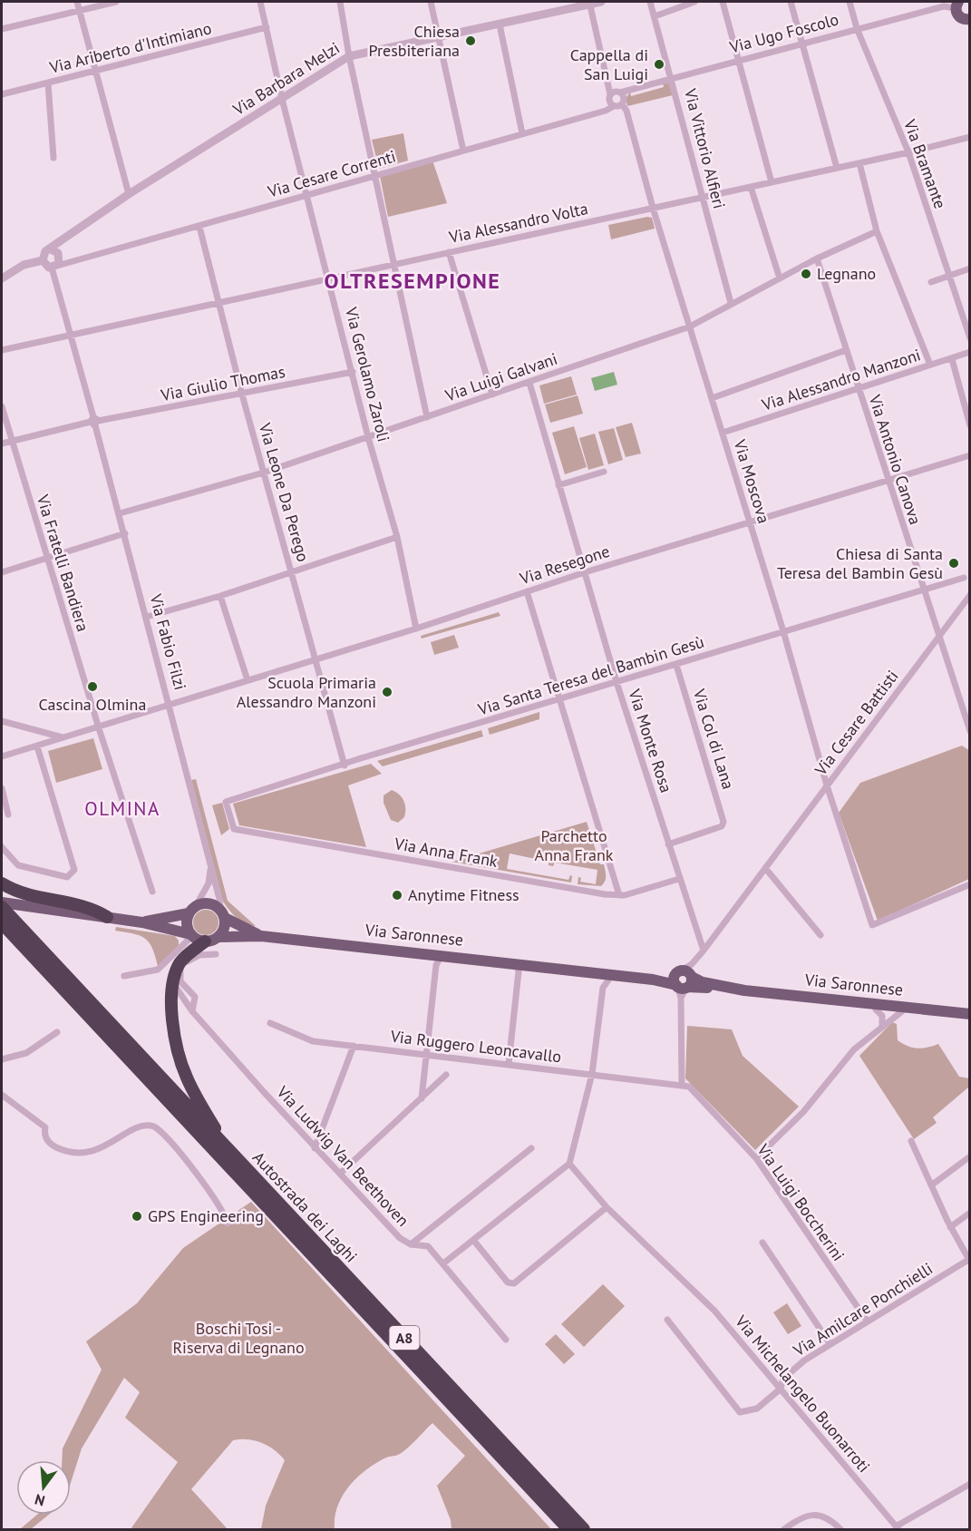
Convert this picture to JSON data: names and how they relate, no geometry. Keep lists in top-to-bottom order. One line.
{"streets":{"highway":["Autostrada dei Laghi","A8"],"main road":["Via Saronnese"],"street":["Via Ugo Foscolo","Via Ariberto d'Intimiano","Via Barbara Melzi","Via Vittorio Alfieri","Via Bramante","Via Cesare Correnti","Via Alessandro Volta","Via Gerolamo Zaroli","Via Luigi Galvani","Via Alessandro Manzoni","Via Giulio Thomas","Via Antonio Canova","Via Moscova","Via Leone Da Perego","Via Fratelli Bandiera","Via Resegone","Via Fabio Filzi","Via Santa Teresa del Bambin Gesù","Via Cesare Battisti","Via Col di Lana","Via Monte Rosa","Via Anna Frank","Via Ruggero Leoncavallo","Via Ludwig Van Beethoven","Via Luigi Boccherini","Via Amilcare Ponchielli","Via Michelangelo Buonarroti"]},"crossings":[["Via Ugo Foscolo","Via Vittorio Alfieri"],["Via Ugo Foscolo","Via Bramante"],["Via Ugo Foscolo","Via Cesare Correnti"],["Via Ugo Foscolo","Via Moscova"],["Via Ariberto d'Intimiano","Via Gerolamo Zaroli"],["Via Barbara Melzi","Via Cesare Correnti"],["Via Barbara Melzi","Via Gerolamo Zaroli"],["Via Barbara Melzi","Via Fabio Filzi"],["Via Vittorio Alfieri","Via Alessandro Volta"],["Via Vittorio Alfieri","Via Luigi Galvani"],["Via Bramante","Via Alessandro Volta"],["Via Cesare Correnti","Via Gerolamo Zaroli"],["Via Cesare Correnti","Via Moscova"],["Via Cesare Correnti","Via Leone Da Perego"],["Via Cesare Correnti","Via Fabio Filzi"],["Via Alessandro Volta","Via Gerolamo Zaroli"],["Via Alessandro Volta","Via Moscova"],["Via Alessandro Volta","Via Leone Da Perego"],["Via Alessandro Volta","Via Fabio Filzi"],["Via Gerolamo Zaroli","Via Luigi Galvani"],["Via Gerolamo Zaroli","Via Giulio Thomas"],["Via Gerolamo Zaroli","Via Resegone"],["Via Luigi Galvani","Via Antonio Canova"],["Via Luigi Galvani","Via Moscova"],["Via Luigi Galvani","Via Leone Da Perego"],["Via Luigi Galvani","Via Fabio Filzi"],["Via Luigi Galvani","Via Monte Rosa"],["Via Alessandro Manzoni","Via Antonio Canova"],["Via Alessandro Manzoni","Via Moscova"],["Via Giulio Thomas","Via Leone Da Perego"],["Via Giulio Thomas","Via Fratelli Bandiera"],["Via Giulio Thomas","Via Fabio Filzi"],["Via Antonio Canova","Via Resegone"],["Via Antonio Canova","Via Santa Teresa del Bambin Gesù"],["Via Antonio Canova","Via Cesare Battisti"],["Via Moscova","Via Resegone"],["Via Moscova","Via Santa Teresa del Bambin Gesù"],["Via Moscova","Via Cesare Battisti"],["Via Leone Da Perego","Via Resegone"],["Via Leone Da Perego","Via Santa Teresa del Bambin Gesù"],["Via Fratelli Bandiera","Via Resegone"],["Via Resegone","Via Fabio Filzi"],["Via Resegone","Via Monte Rosa"],["Via Fabio Filzi","Via Saronnese"],["Via Santa Teresa del Bambin Gesù","Via Col di Lana"],["Via Santa Teresa del Bambin Gesù","Via Monte Rosa"],["Via Santa Teresa del Bambin Gesù","Via Anna Frank"],["Via Cesare Battisti","Via Monte Rosa"],["Via Cesare Battisti","Via Saronnese"],["Via Col di Lana","Via Monte Rosa"],["Via Monte Rosa","Via Anna Frank"],["Via Ruggero Leoncavallo","Via Luigi Boccherini"],["Via Luigi Boccherini","Via Amilcare Ponchielli"],["Via Amilcare Ponchielli","Via Michelangelo Buonarroti"]],"districts":["OLTRESEMPIONE","OLMINA"],"parks":["Parchetto Anna Frank","Boschi Tosi - Riserva di Legnano"],"places":["Chiesa Presbiteriana","Cappella di San Luigi","Legnano","Chiesa di Santa Teresa del Bambin Gesù","Cascina Olmina","Scuola Primaria Alessandro Manzoni","Anytime Fitness","GPS Engineering"],"north":"bottom"}
